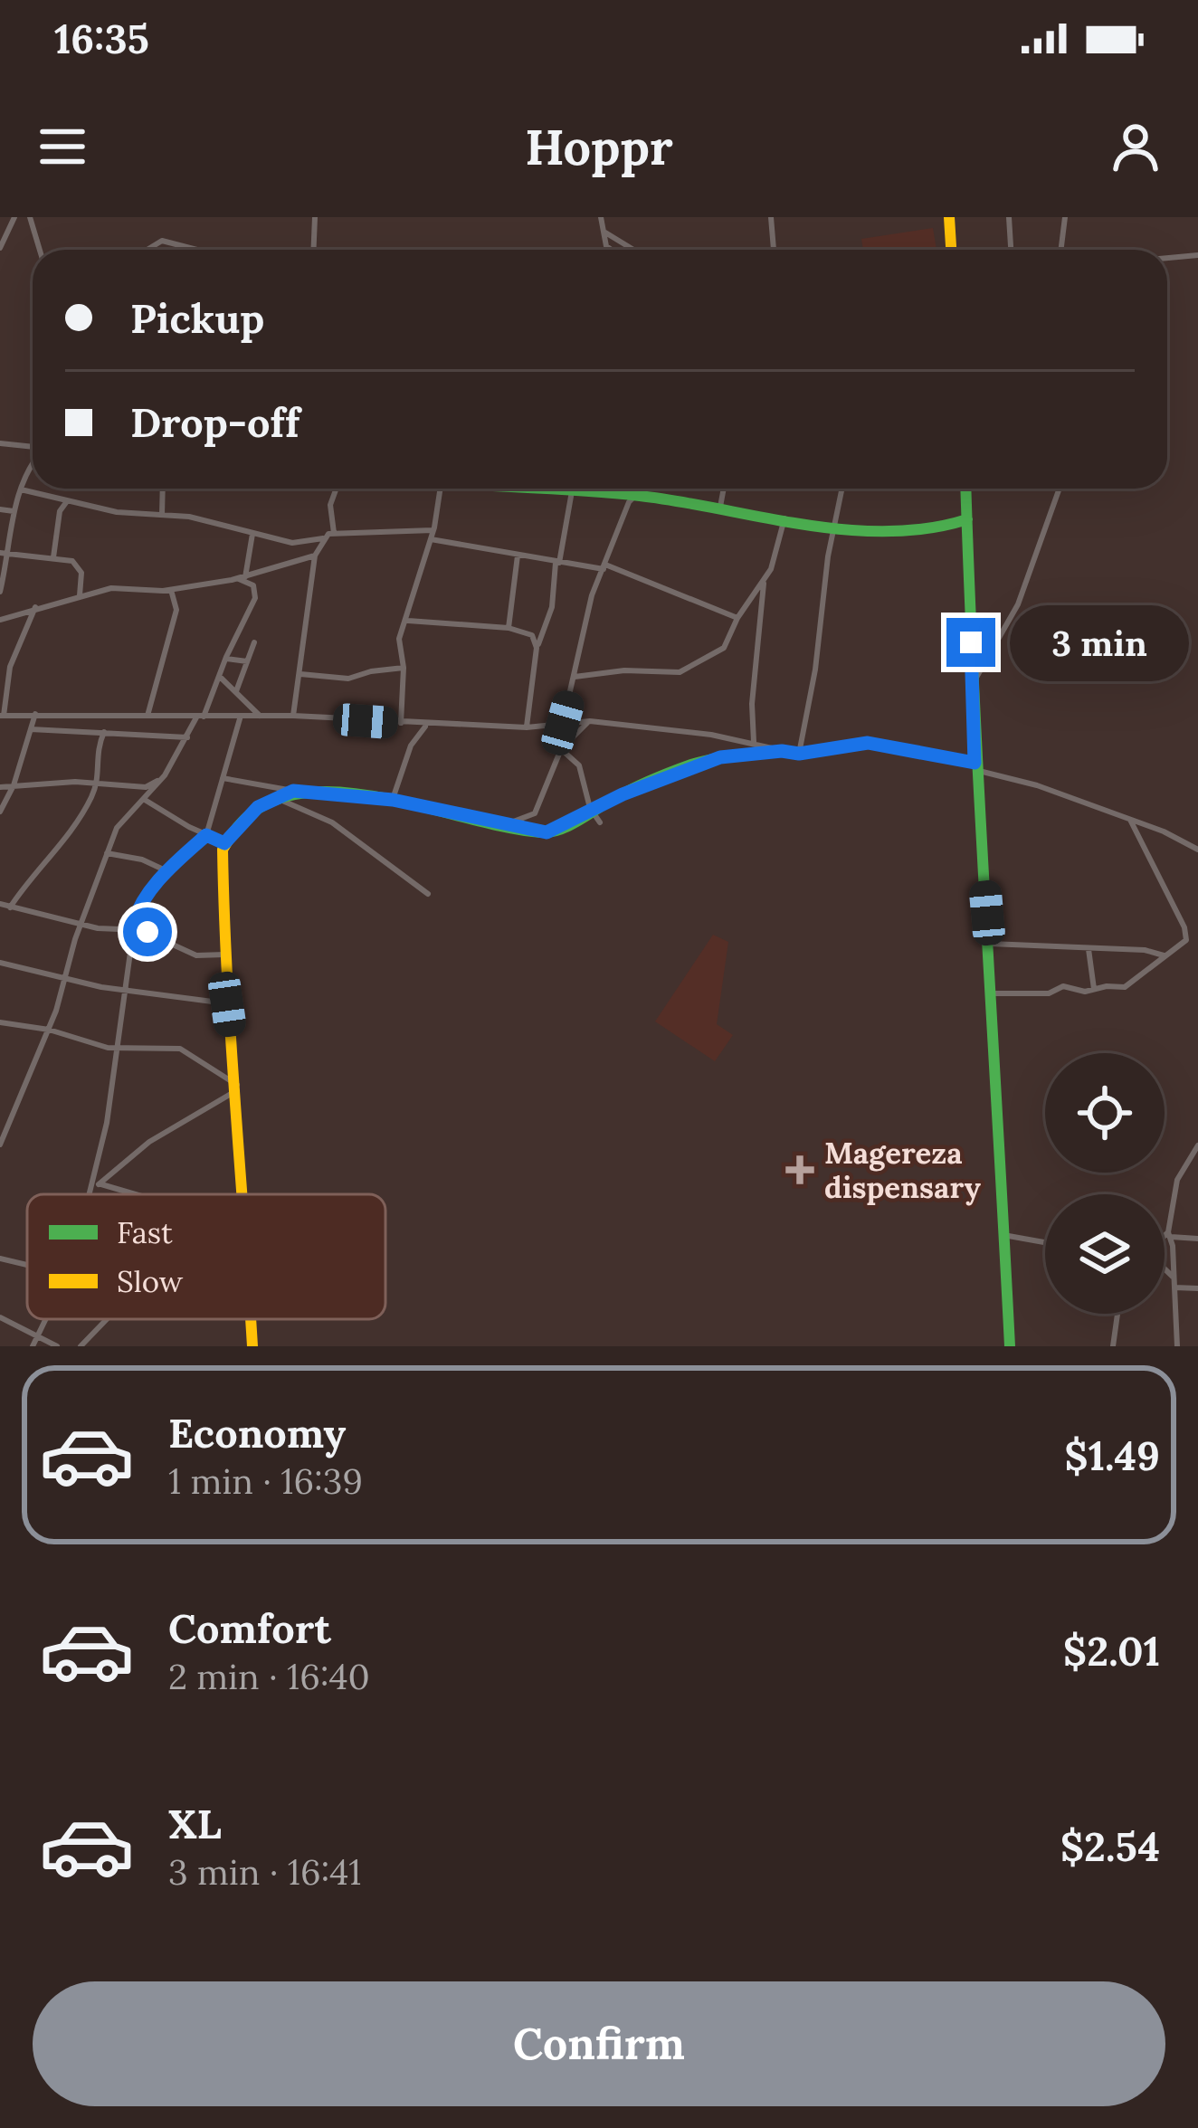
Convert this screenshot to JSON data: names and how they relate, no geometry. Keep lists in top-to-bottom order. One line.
{"places":{"health":["Magereza dispensary"]},"legend":["Fast","Slow"],"page":{"status":"16:35","header":"Hoppr","banner":["Pickup","Drop-off"],"bubble":"3 min","list":[{"name":"Economy","note":"1 min · 16:39","value":"$1.49"},{"name":"Comfort","note":"2 min · 16:40","value":"$2.01"},{"name":"XL","note":"3 min · 16:41","value":"$2.54"}],"buttons":"Confirm"}}
